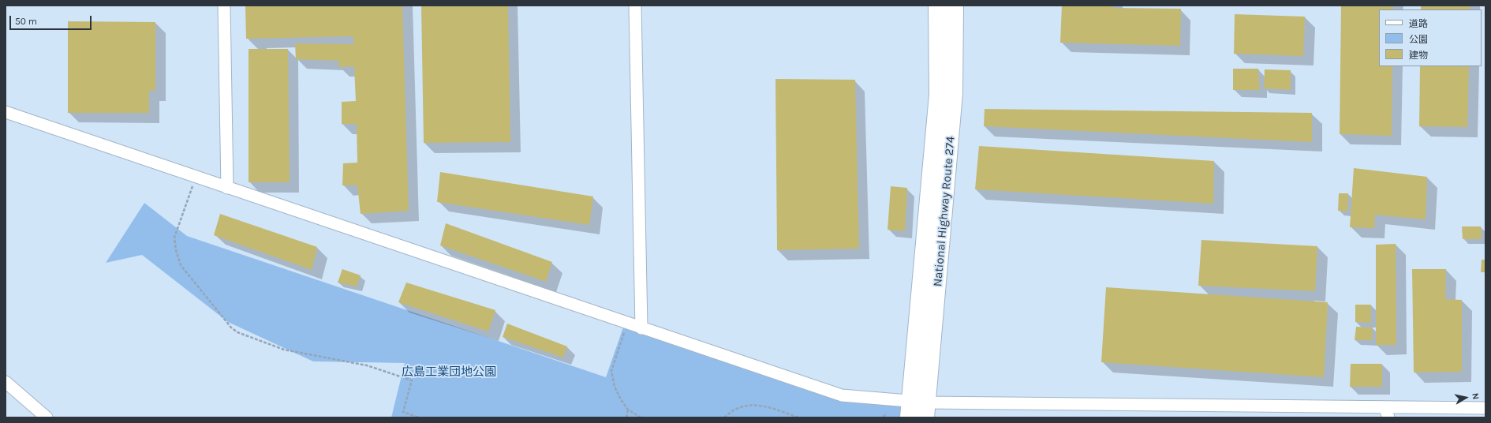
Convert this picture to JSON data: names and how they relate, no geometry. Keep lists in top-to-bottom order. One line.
{"streets":{"highway":["National Highway Route 274"]},"parks":["広島工業団地公園"],"legend":["道路","公園","建物"],"scale_bar":"50 m","north":"right"}
